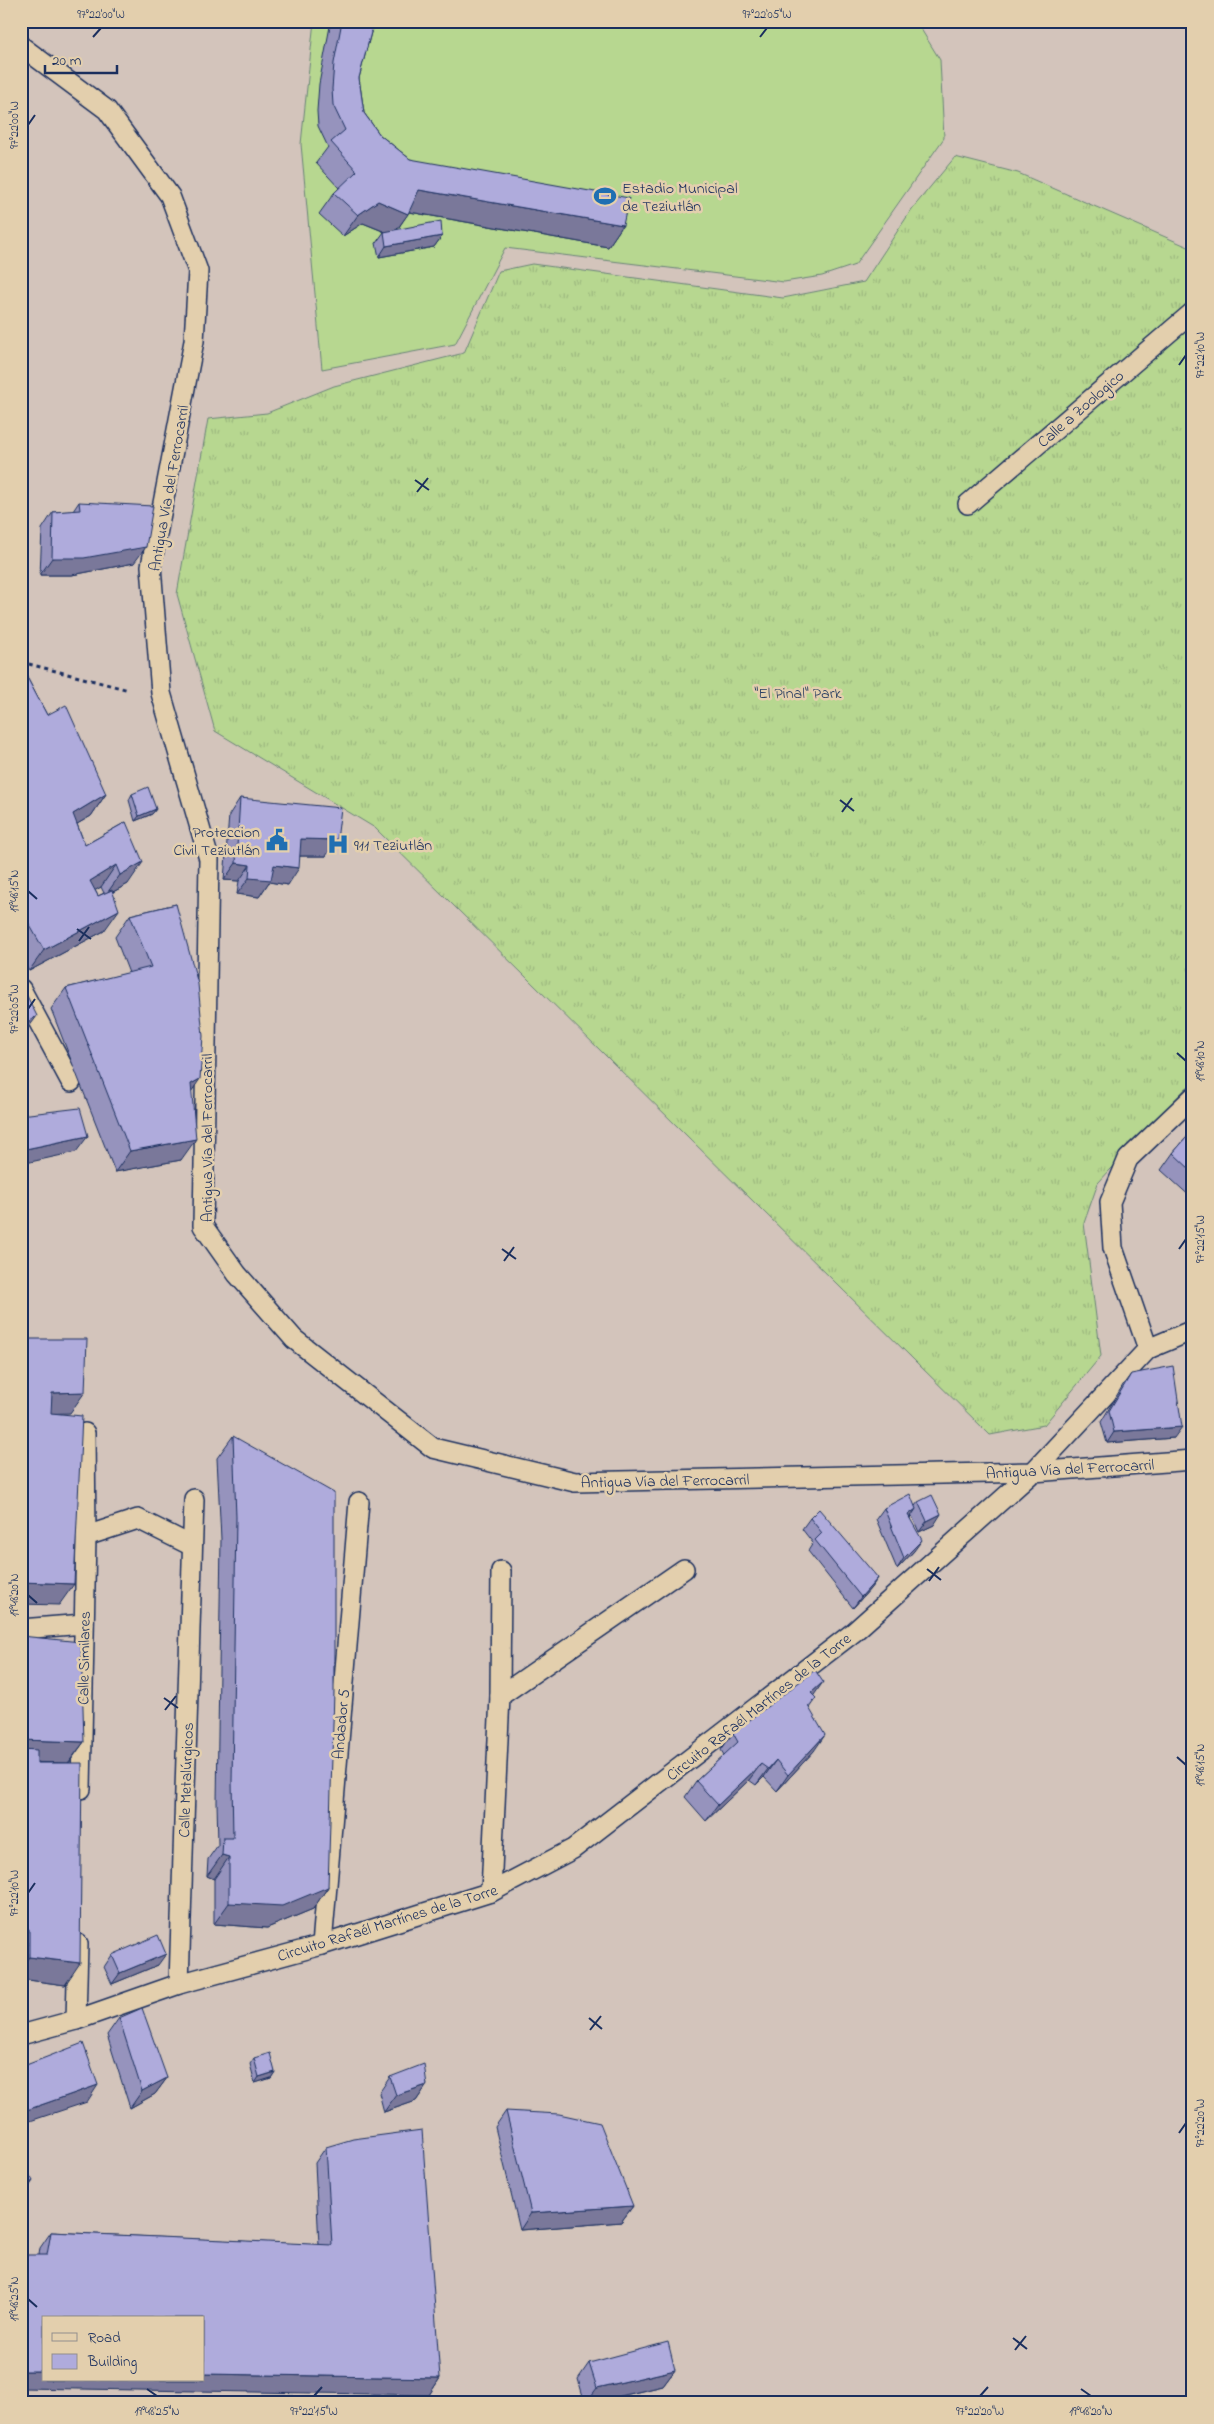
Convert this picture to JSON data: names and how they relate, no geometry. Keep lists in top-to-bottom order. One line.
{"streets":{"street":["Calle a Zoologico","Antigua Vía del Ferrocarril","Calle Similares","Circuito Rafaél Martínes de la Torre","Andador 5","Calle Metalúrgicos"]},"crossings":[["Antigua Vía del Ferrocarril","Circuito Rafaél Martínes de la Torre"],["Circuito Rafaél Martínes de la Torre","Andador 5"],["Circuito Rafaél Martínes de la Torre","Calle Metalúrgicos"]],"parks":["\"El Pinal\" Park"],"places":{"sports":["Estadio Municipal de Teziutlán"],"public building":["Proteccion Civil Teziutlán"],"hospital":["911 Teziutlán"]},"legend":["Road","Building"],"scale_bar":"20 m","coordinates":["97°22'00\"W","97°22'05\"W","97°22'10\"W","19°48'15\"N","19°48'10\"N","97°22'15\"W","19°48'20\"N","97°22'20\"W","19°48'25\"N"]}
